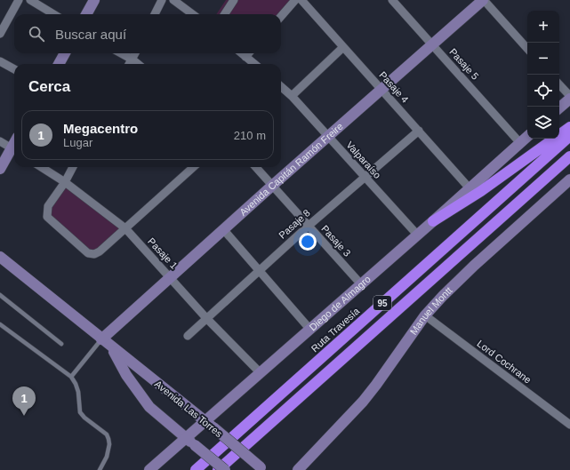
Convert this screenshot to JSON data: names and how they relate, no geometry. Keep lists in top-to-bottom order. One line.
{"streets":{"highway":["95","Ruta Travesía"],"main road":["Avenida Capitán Ramón Freire","Diego de Almagro","Manuel Montt","Avenida Las Torres"],"street":["Pasaje 5","Pasaje 4","Valparaíso","Pasaje 8","Pasaje 3","Pasaje 1","Lord Cochrane"]},"crossings":[["Pasaje 5","Avenida Capitán Ramón Freire"],["Pasaje 5","Diego de Almagro"],["Pasaje 4","Avenida Capitán Ramón Freire"],["Pasaje 4","Pasaje 8"],["Pasaje 4","Diego de Almagro"],["Valparaíso","Avenida Capitán Ramón Freire"],["Valparaíso","Pasaje 8"],["Valparaíso","Diego de Almagro"],["Avenida Capitán Ramón Freire","Pasaje 3"],["Avenida Capitán Ramón Freire","Pasaje 1"],["Avenida Capitán Ramón Freire","Avenida Las Torres"],["Pasaje 8","Pasaje 3"],["Pasaje 8","Pasaje 1"],["Pasaje 3","Diego de Almagro"],["Pasaje 1","Diego de Almagro"],["Diego de Almagro","Avenida Las Torres"],["Manuel Montt","Lord Cochrane"]],"page":{"map_buttons":["+","−"],"search":"Buscar aquí","heading":"Cerca","list":[{"mark":"1","name":"Megacentro","note":"Lugar","value":"210 m"}],"pins":"1"}}
